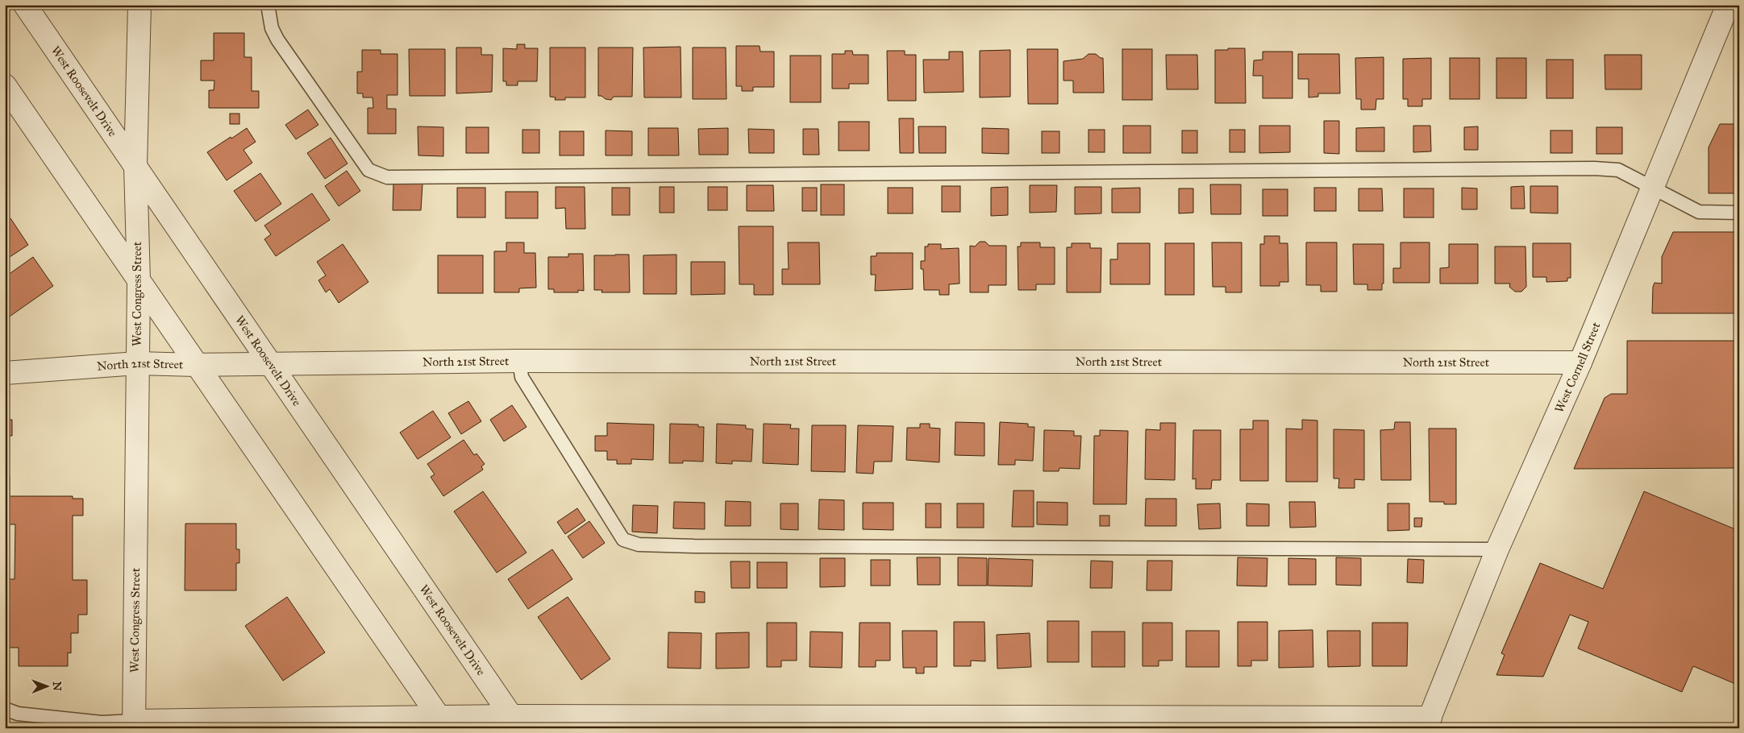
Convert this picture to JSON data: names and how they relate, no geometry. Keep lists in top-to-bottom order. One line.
{"streets":{"street":["West Roosevelt Drive","West Congress Street","North 21st Street","West Cornell Street"]},"crossings":[["West Roosevelt Drive","West Congress Street"],["West Roosevelt Drive","North 21st Street"],["West Congress Street","North 21st Street"],["North 21st Street","West Cornell Street"]],"north":"right"}
